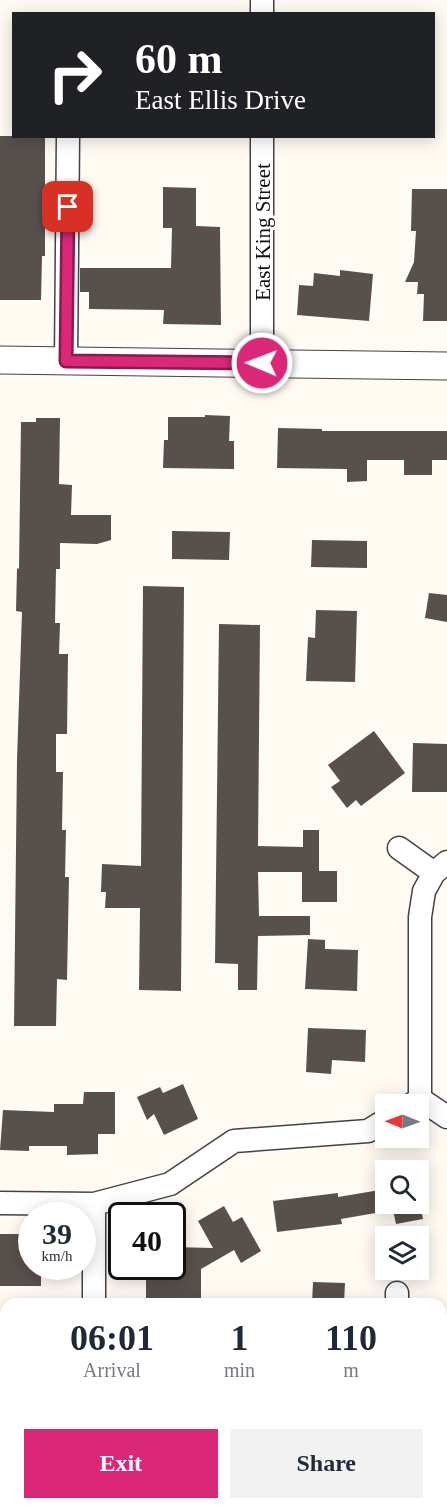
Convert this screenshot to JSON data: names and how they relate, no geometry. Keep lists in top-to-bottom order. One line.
{"streets":{"street":["East King Street"]},"north":"left","page":{"turn":["60 m","East Ellis Drive"],"speed":"39 km/h","limit":"40","eta":["06:01","Arrival","1","min","110","m"],"buttons":["Exit","Share"]}}
